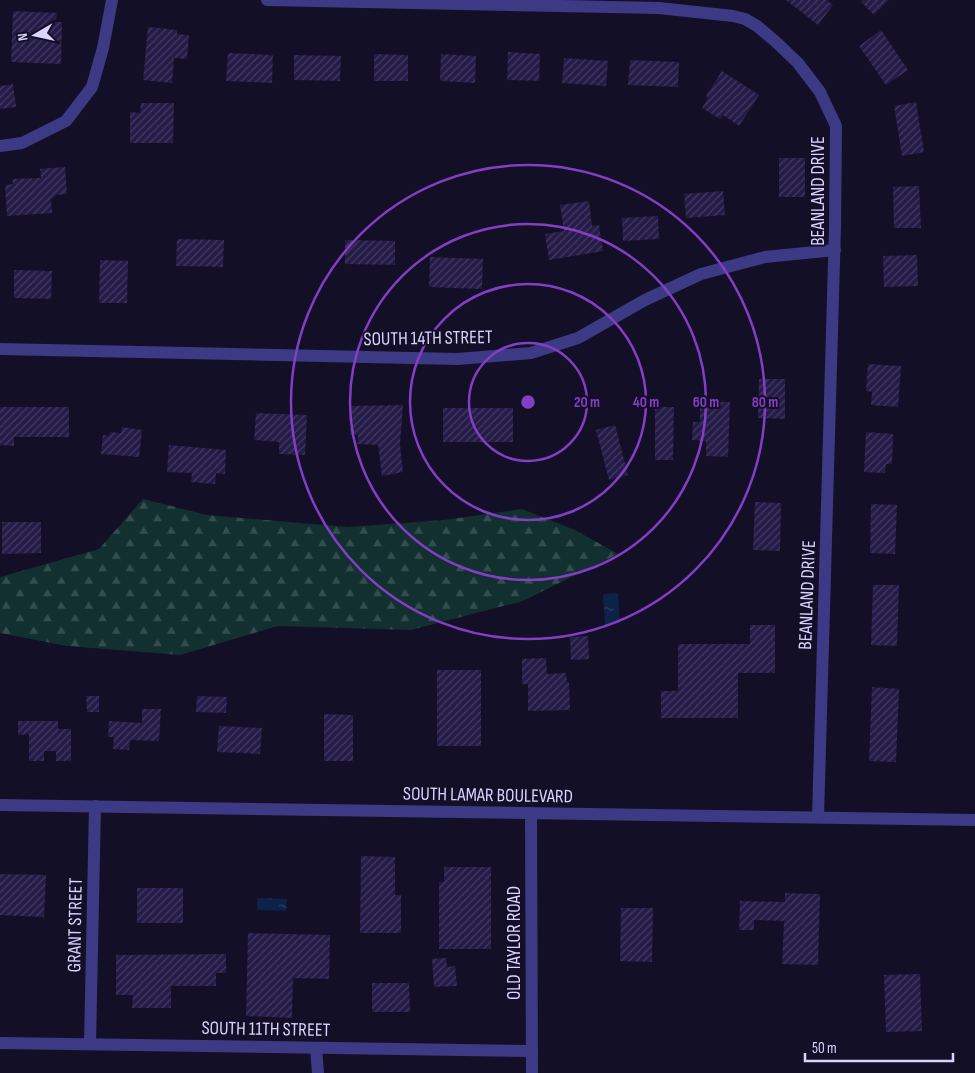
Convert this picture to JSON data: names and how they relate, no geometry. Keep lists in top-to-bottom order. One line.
{"streets":{"street":["BEANLAND DRIVE","SOUTH 14TH STREET","SOUTH LAMAR BOULEVARD","GRANT STREET","OLD TAYLOR ROAD","SOUTH 11TH STREET"]},"crossings":[["BEANLAND DRIVE","SOUTH 14TH STREET"],["BEANLAND DRIVE","SOUTH LAMAR BOULEVARD"],["SOUTH LAMAR BOULEVARD","GRANT STREET"],["SOUTH LAMAR BOULEVARD","OLD TAYLOR ROAD"],["GRANT STREET","SOUTH 11TH STREET"],["OLD TAYLOR ROAD","SOUTH 11TH STREET"]],"scale_bar":"50 m","north":"left","rings":["20 m","40 m","60 m","80 m"]}
